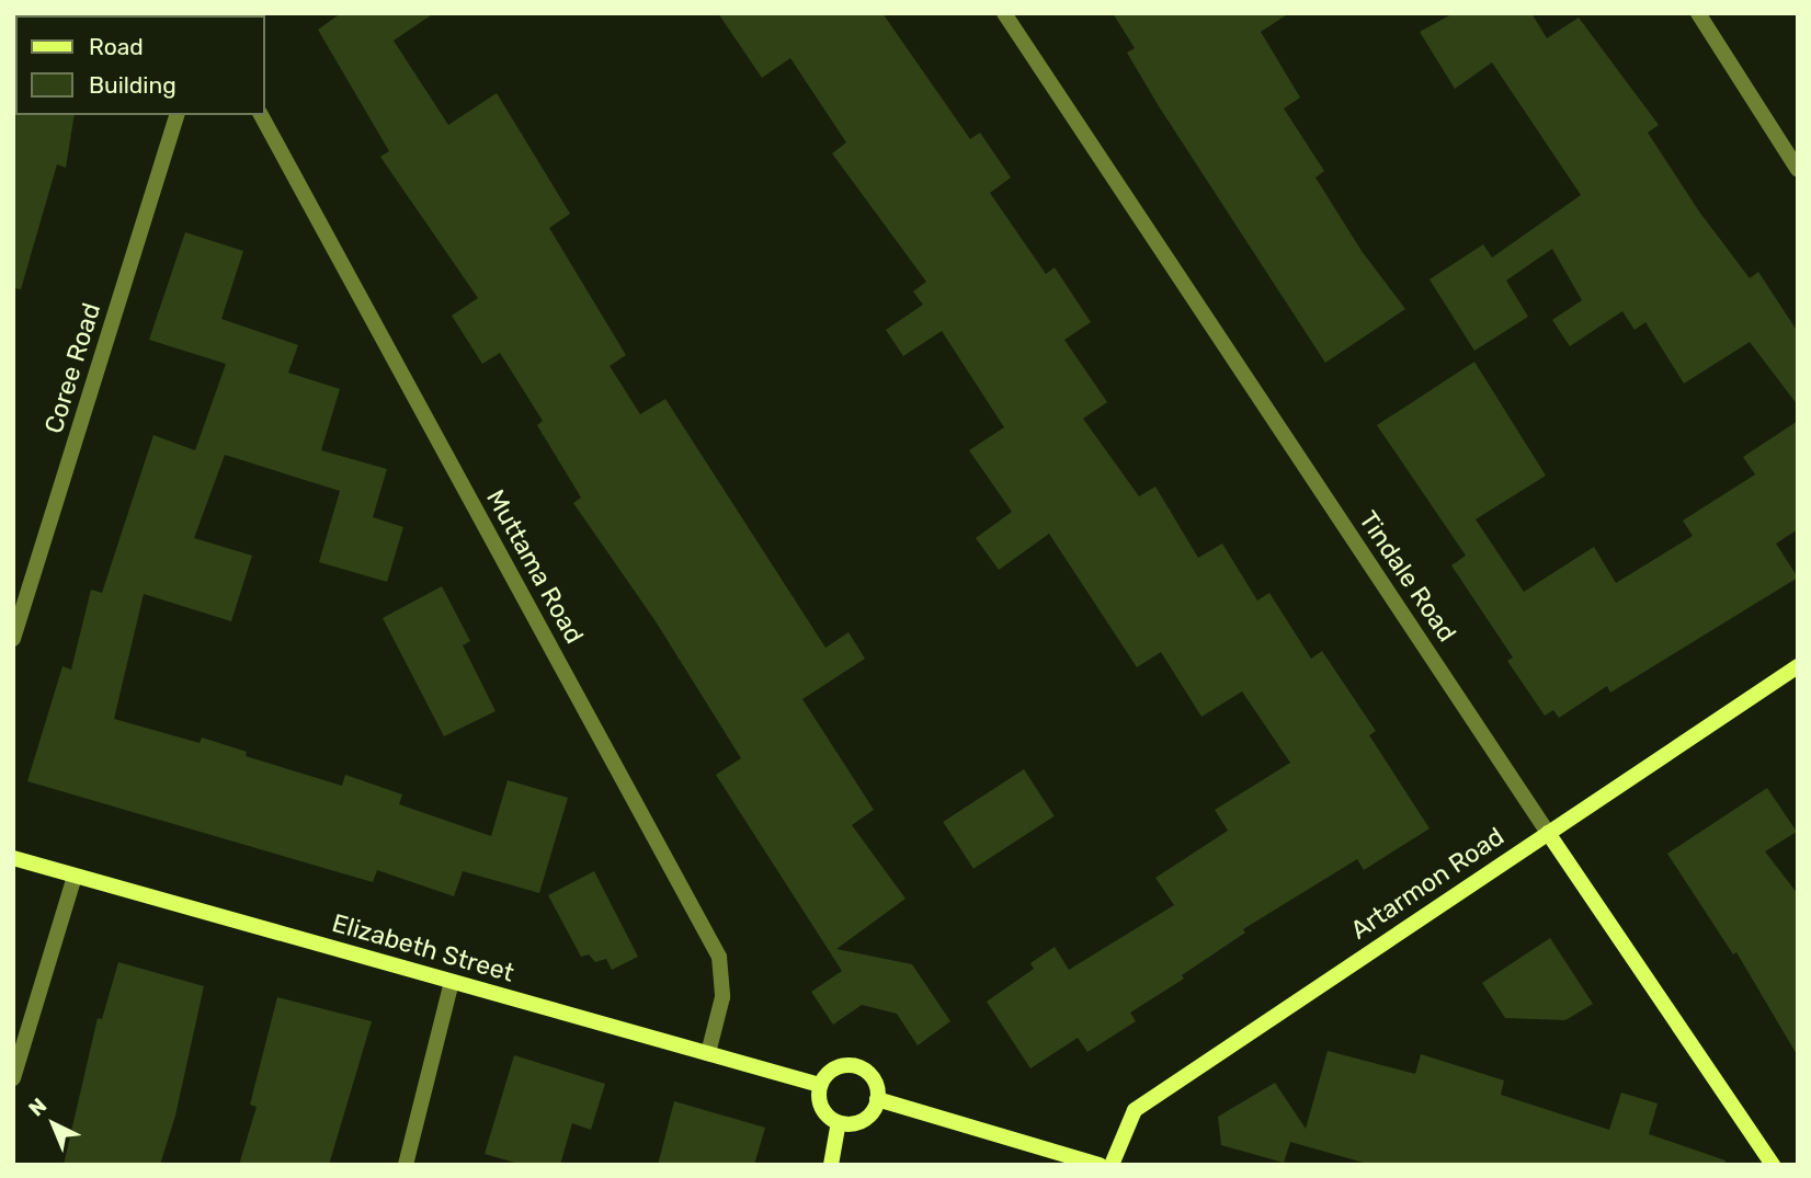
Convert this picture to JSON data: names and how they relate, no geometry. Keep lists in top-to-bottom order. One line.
{"streets":{"street":["Coree Road","Muttama Road","Tindale Road","Artarmon Road","Elizabeth Street"]},"crossings":[["Muttama Road","Elizabeth Street"],["Tindale Road","Artarmon Road"]],"legend":["Road","Building"],"north":"top left"}
